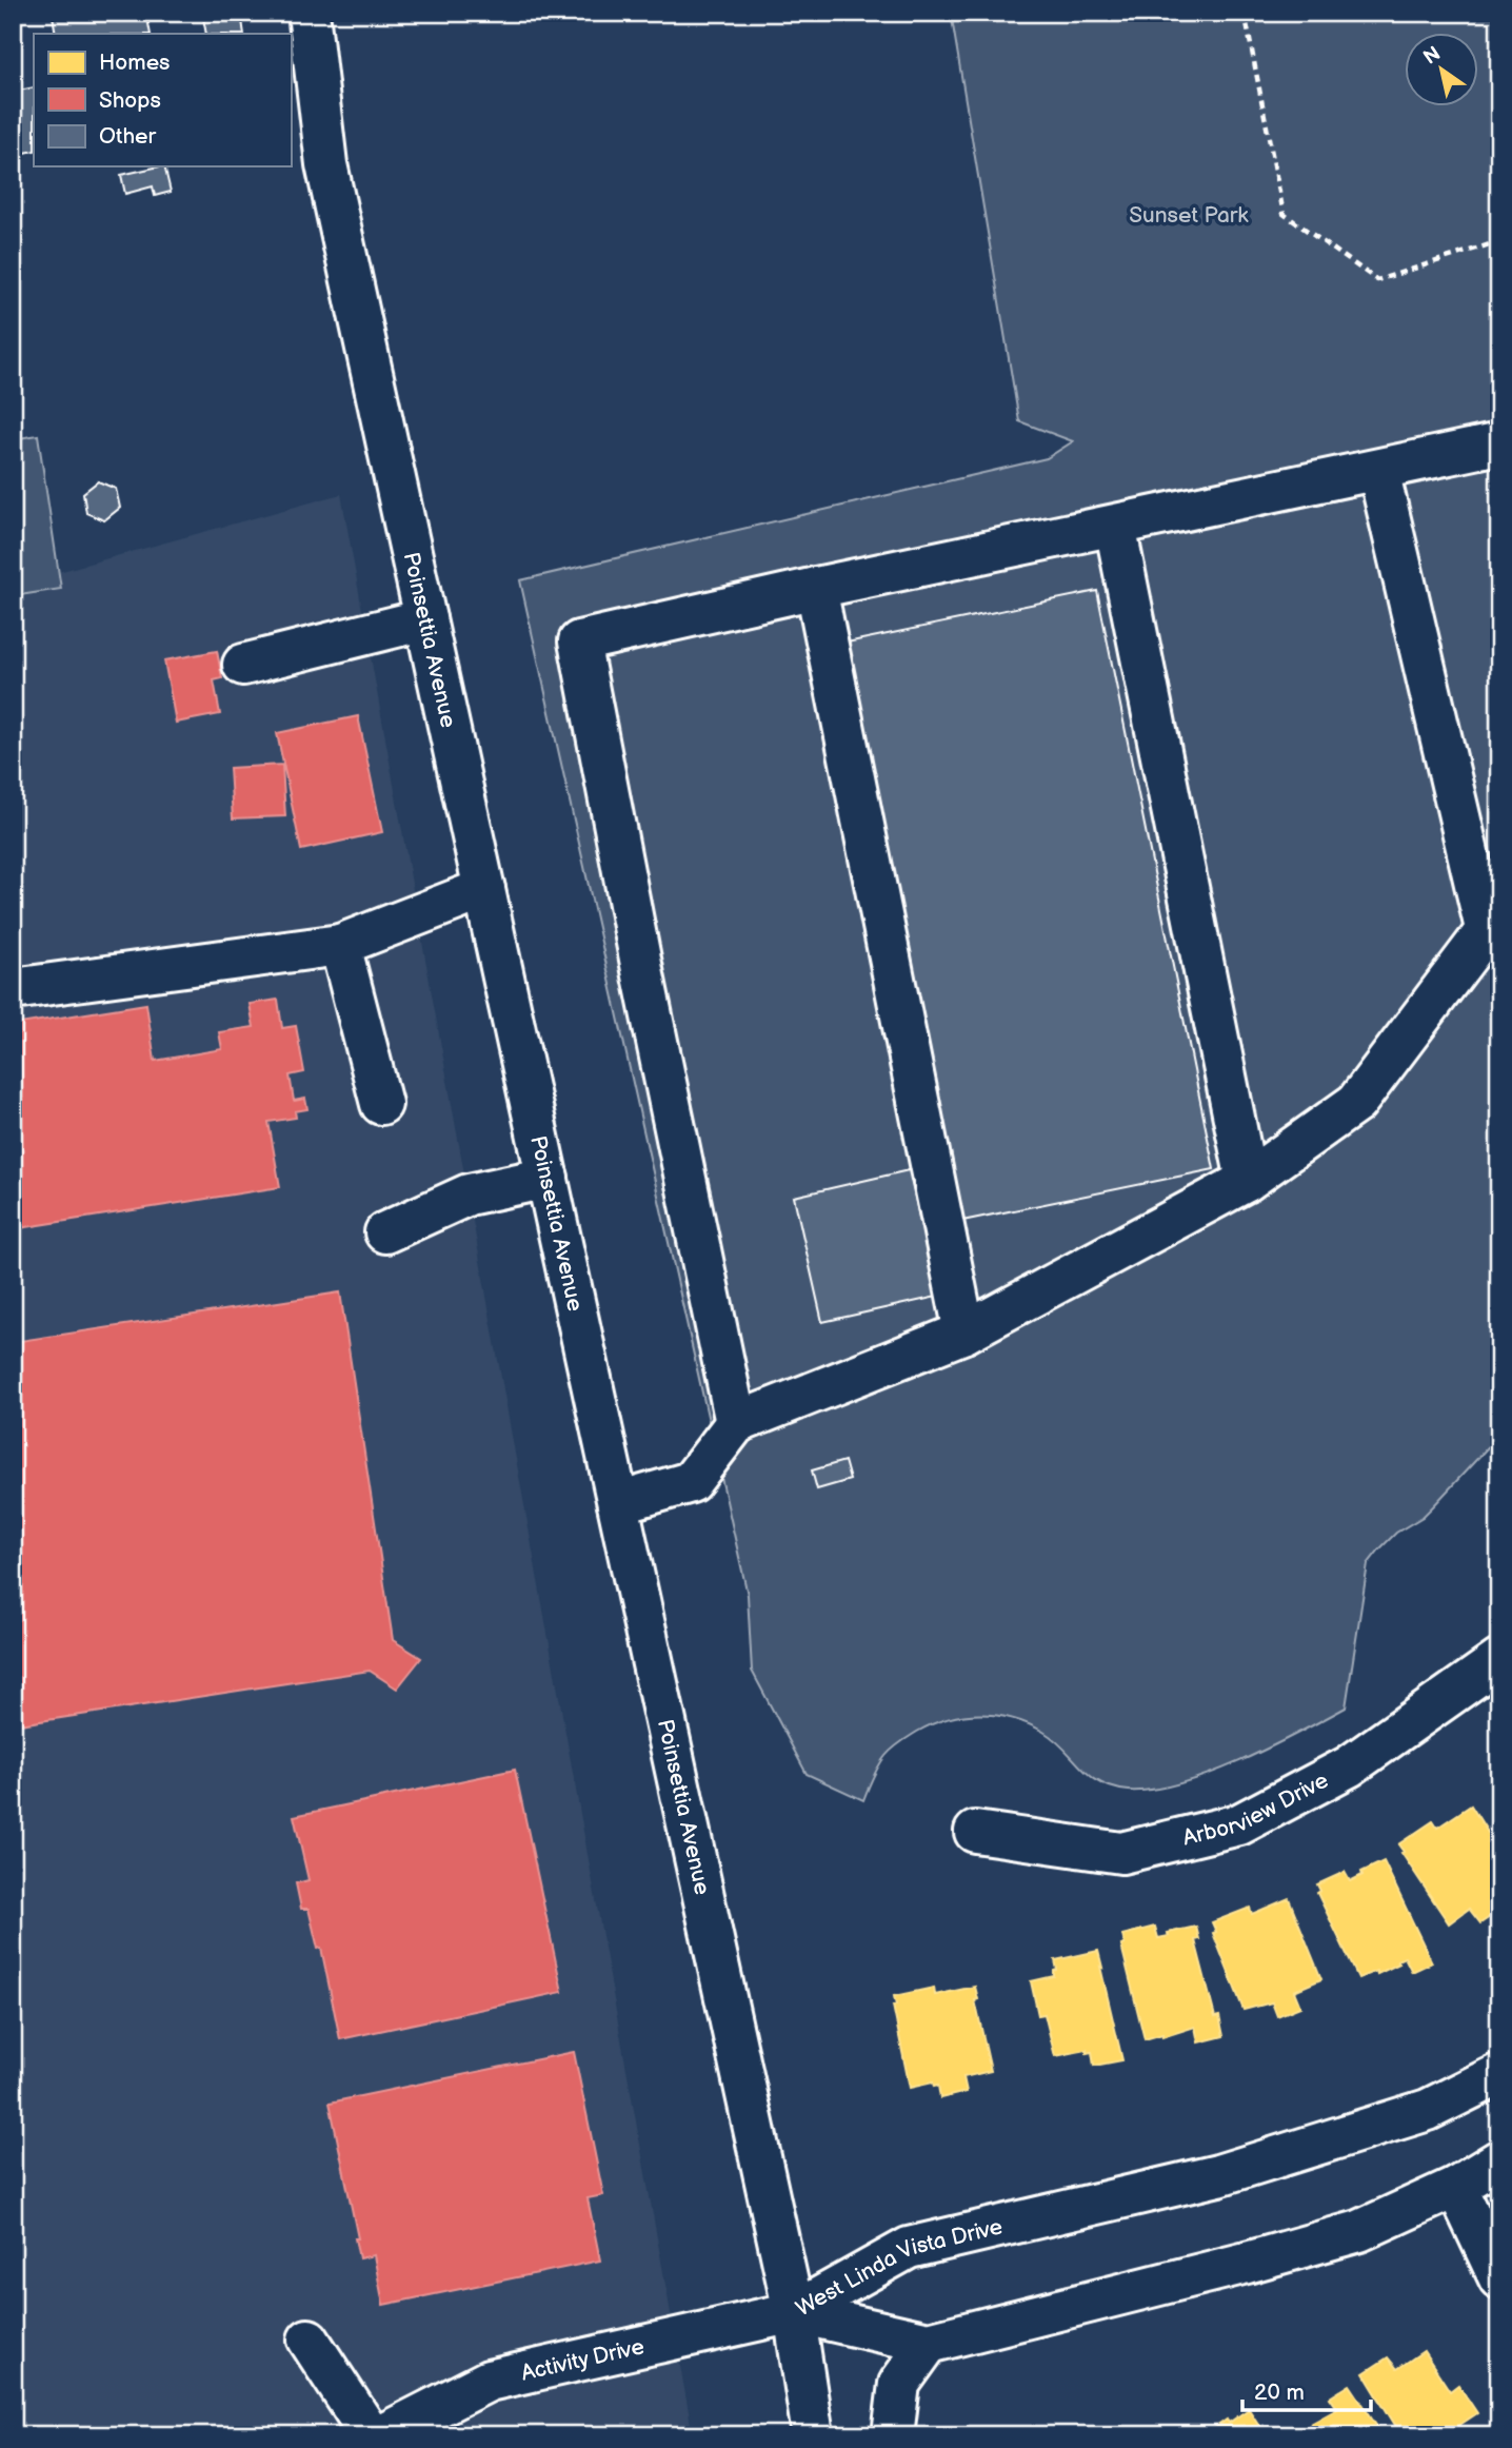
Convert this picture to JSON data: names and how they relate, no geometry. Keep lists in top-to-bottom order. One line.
{"streets":{"main road":["Poinsettia Avenue","Arborview Drive","West Linda Vista Drive","Activity Drive"]},"crossings":[["Poinsettia Avenue","West Linda Vista Drive"],["Poinsettia Avenue","Activity Drive"],["West Linda Vista Drive","Activity Drive"]],"parks":["Sunset Park"],"legend":["Homes","Shops","Other"],"scale_bar":"20 m","north":"top left"}
